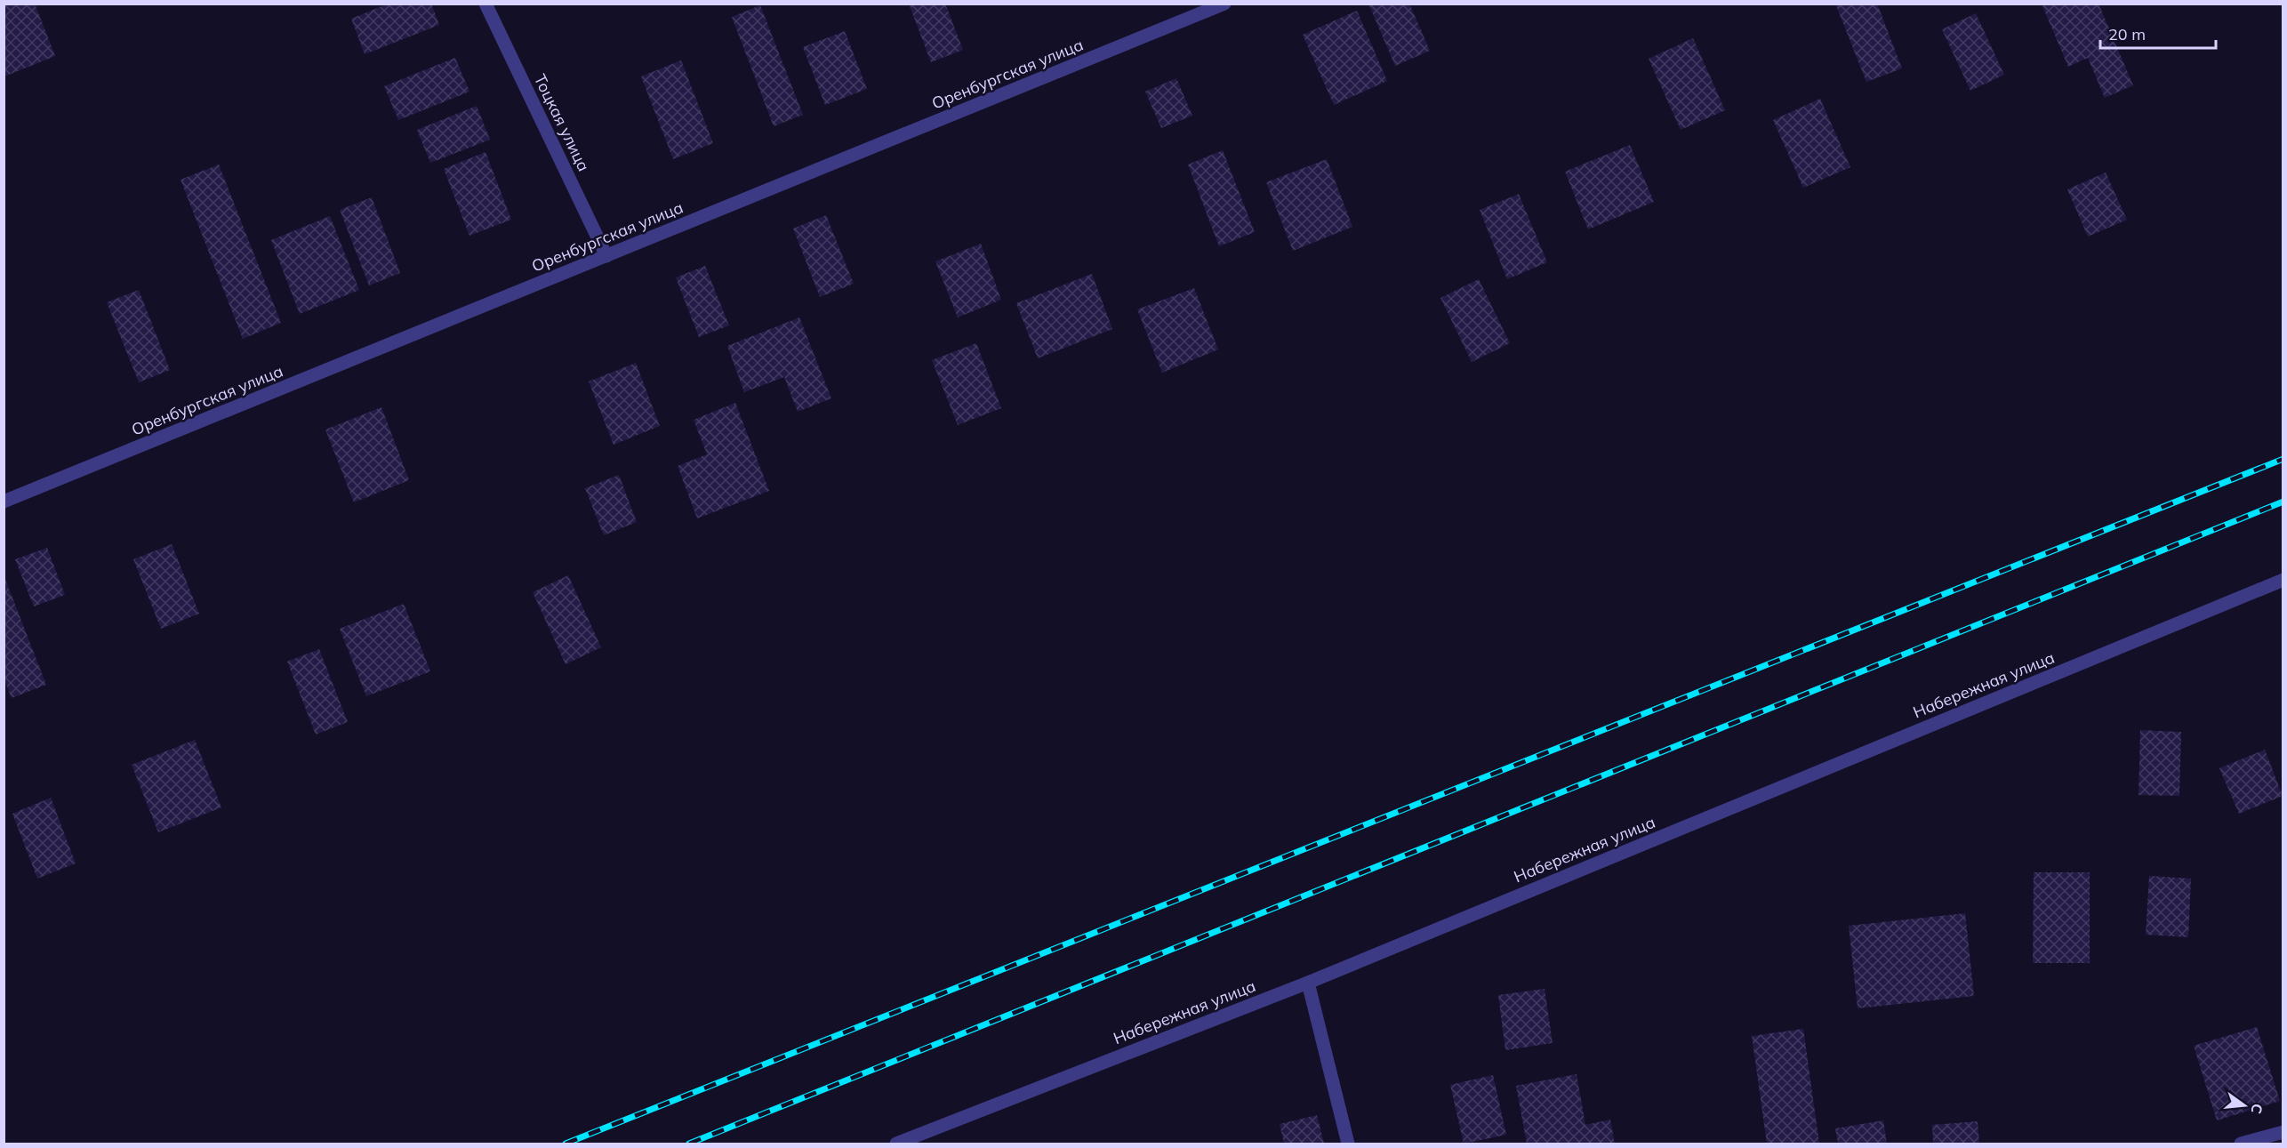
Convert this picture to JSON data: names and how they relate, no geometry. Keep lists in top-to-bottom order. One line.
{"streets":{"street":["Оренбургская улица","Тоцкая улица","Набережная улица"]},"crossings":[["Оренбургская улица","Тоцкая улица"]],"scale_bar":"20 m","north":"right"}
